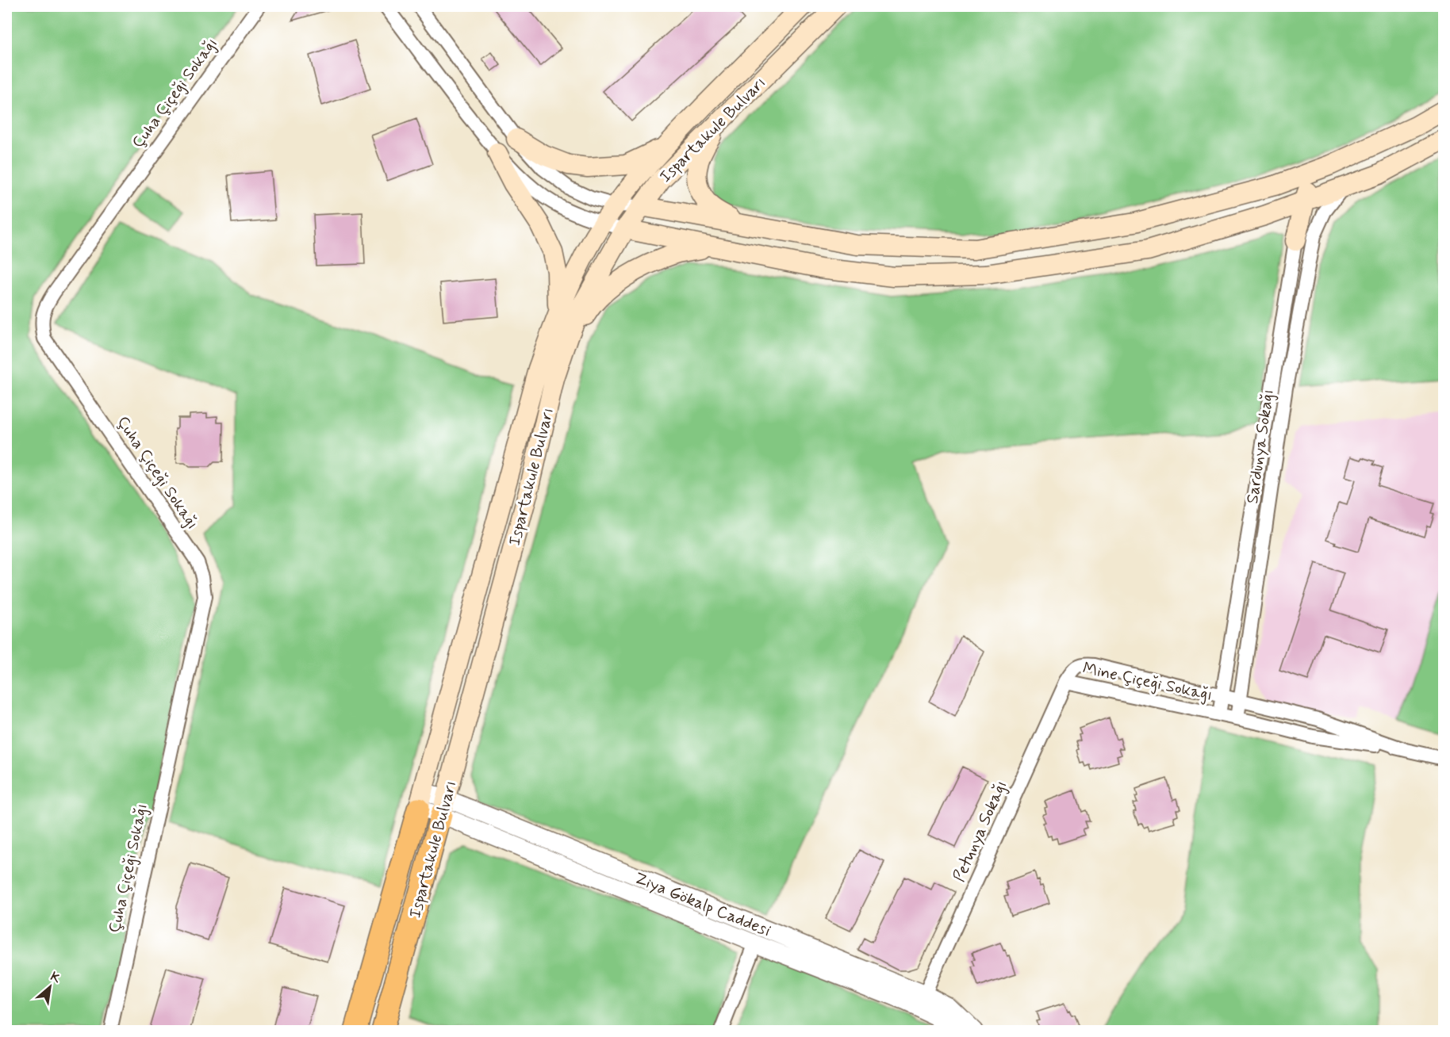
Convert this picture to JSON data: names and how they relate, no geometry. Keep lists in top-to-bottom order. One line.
{"streets":{"main road":["Ispartakule Bulvarı"],"street":["Çuha Çiçeği Sokağı","Sardunya Sokağı","Mine Çiçeği Sokağı","Petunya Sokağı","Ziya Gökalp Caddesi"]},"crossings":[["Ispartakule Bulvarı","Ziya Gökalp Caddesi"],["Sardunya Sokağı","Mine Çiçeği Sokağı"],["Mine Çiçeği Sokağı","Petunya Sokağı"],["Petunya Sokağı","Ziya Gökalp Caddesi"]],"north":"top right"}
